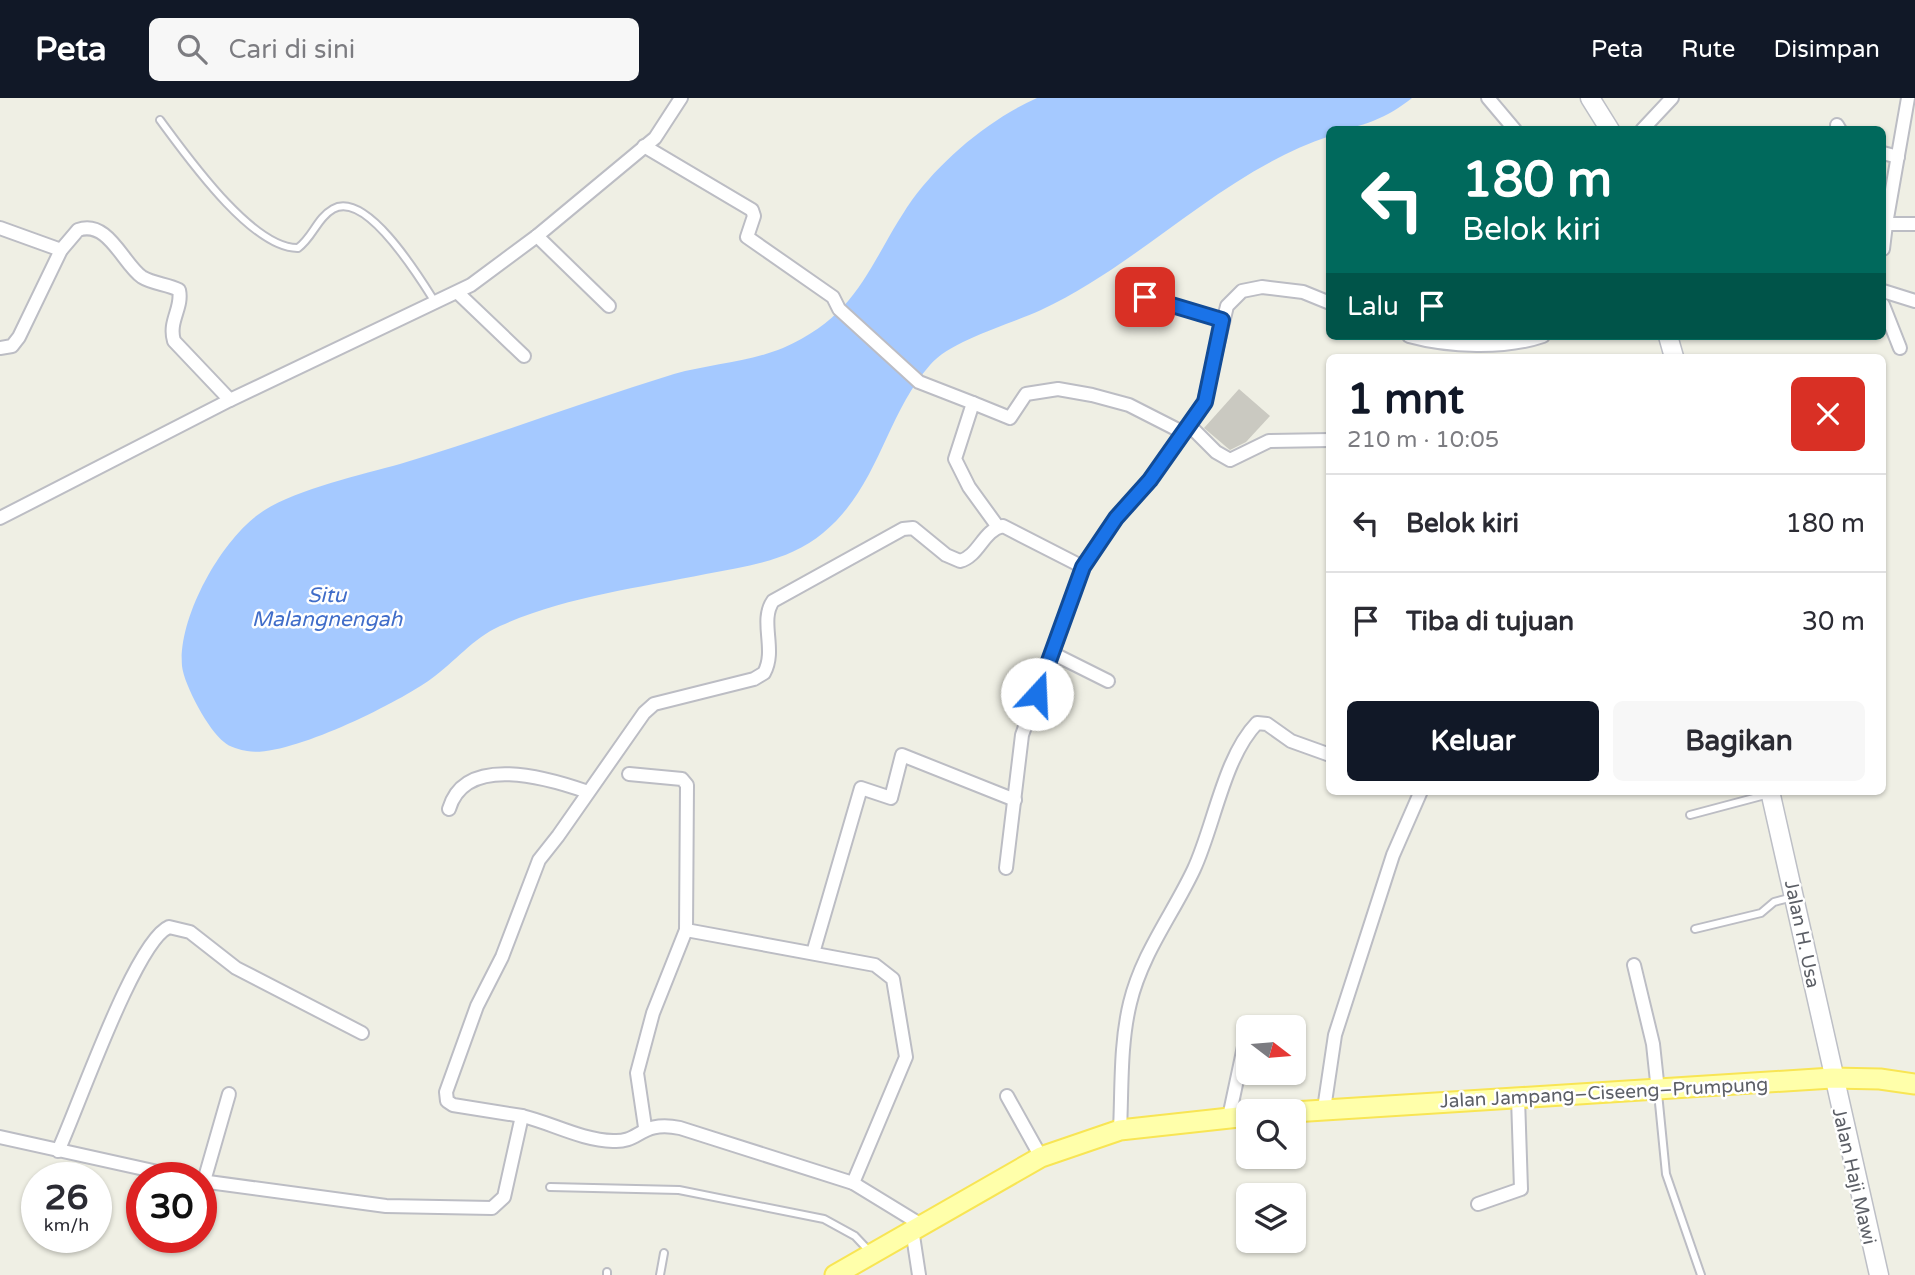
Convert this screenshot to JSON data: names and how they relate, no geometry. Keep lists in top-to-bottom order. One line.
{"streets":{"main road":["Jalan Jampang–Ciseeng–Prumpung"],"street":["Jalan H. Usa","Jalan Haji Mawi"]},"crossings":[["Jalan H. Usa","Jalan Jampang–Ciseeng–Prumpung"],["Jalan H. Usa","Jalan Haji Mawi"],["Jalan Jampang–Ciseeng–Prumpung","Jalan Haji Mawi"]],"water":["Situ Malangnengah"],"north":"right","page":{"header":"Peta","search":"Cari di sini","nav":["Peta","Rute","Disimpan"],"turn":["180 m","Belok kiri"],"then":"Lalu","heading":["1 mnt","210 m · 10:05"],"list":[{"name":"Belok kiri","value":"180 m"},{"name":"Tiba di tujuan","value":"30 m"}],"buttons":["Keluar","Bagikan"],"speed":"26 km/h","limit":"30"}}
